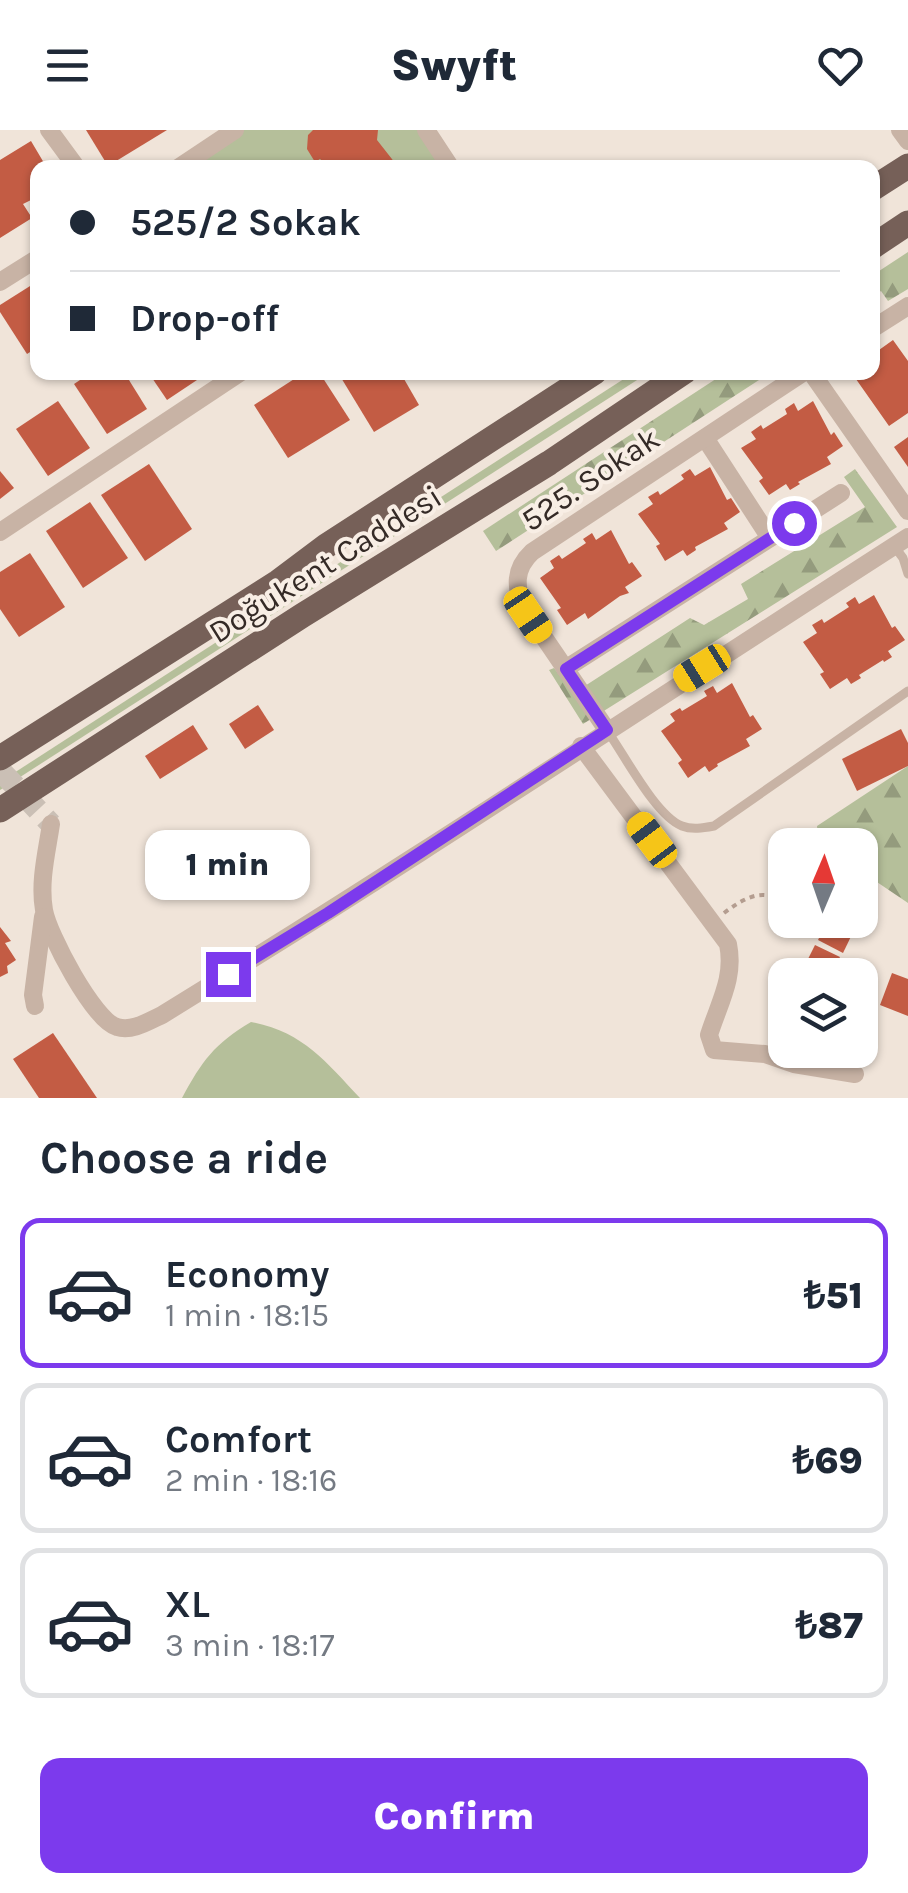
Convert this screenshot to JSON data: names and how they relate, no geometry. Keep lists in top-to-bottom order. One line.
{"streets":{"main road":["Doğukent Caddesi"],"street":["525. Sokak"]},"north":"top","page":{"header":"Swyft","banner":["525/2 Sokak","Drop-off"],"bubble":"1 min","heading":"Choose a ride","list":[{"name":"Economy","note":"1 min · 18:15","value":"₺51"},{"name":"Comfort","note":"2 min · 18:16","value":"₺69"},{"name":"XL","note":"3 min · 18:17","value":"₺87"}],"buttons":"Confirm"}}
